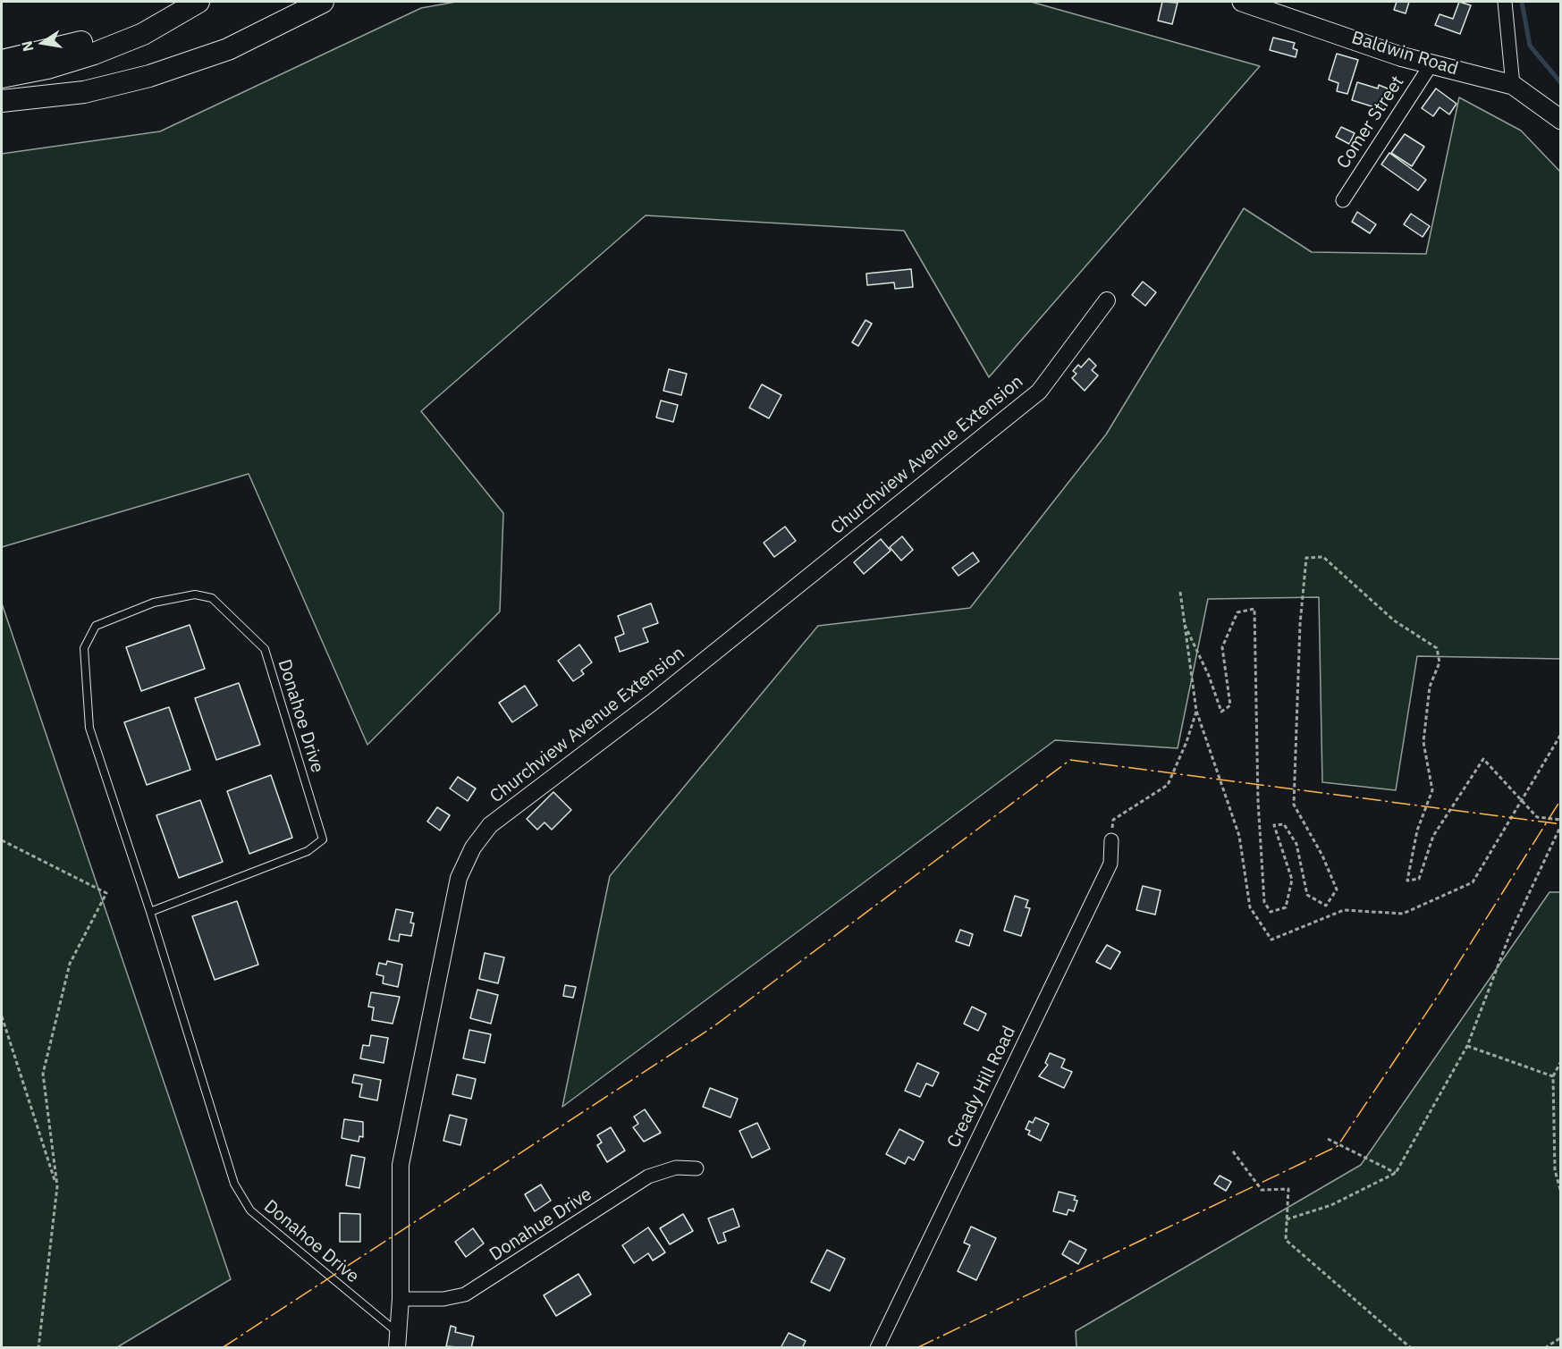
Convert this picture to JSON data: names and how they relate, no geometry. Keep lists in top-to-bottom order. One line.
{"streets":{"main road":["Baldwin Road"],"street":["Comer Street","Churchview Avenue Extension","Cready Hill Road","Donahue Drive"],"lane":["Donahoe Drive"]},"crossings":[["Baldwin Road","Comer Street"],["Churchview Avenue Extension","Donahoe Drive"],["Churchview Avenue Extension","Donahue Drive"]],"north":"left"}
